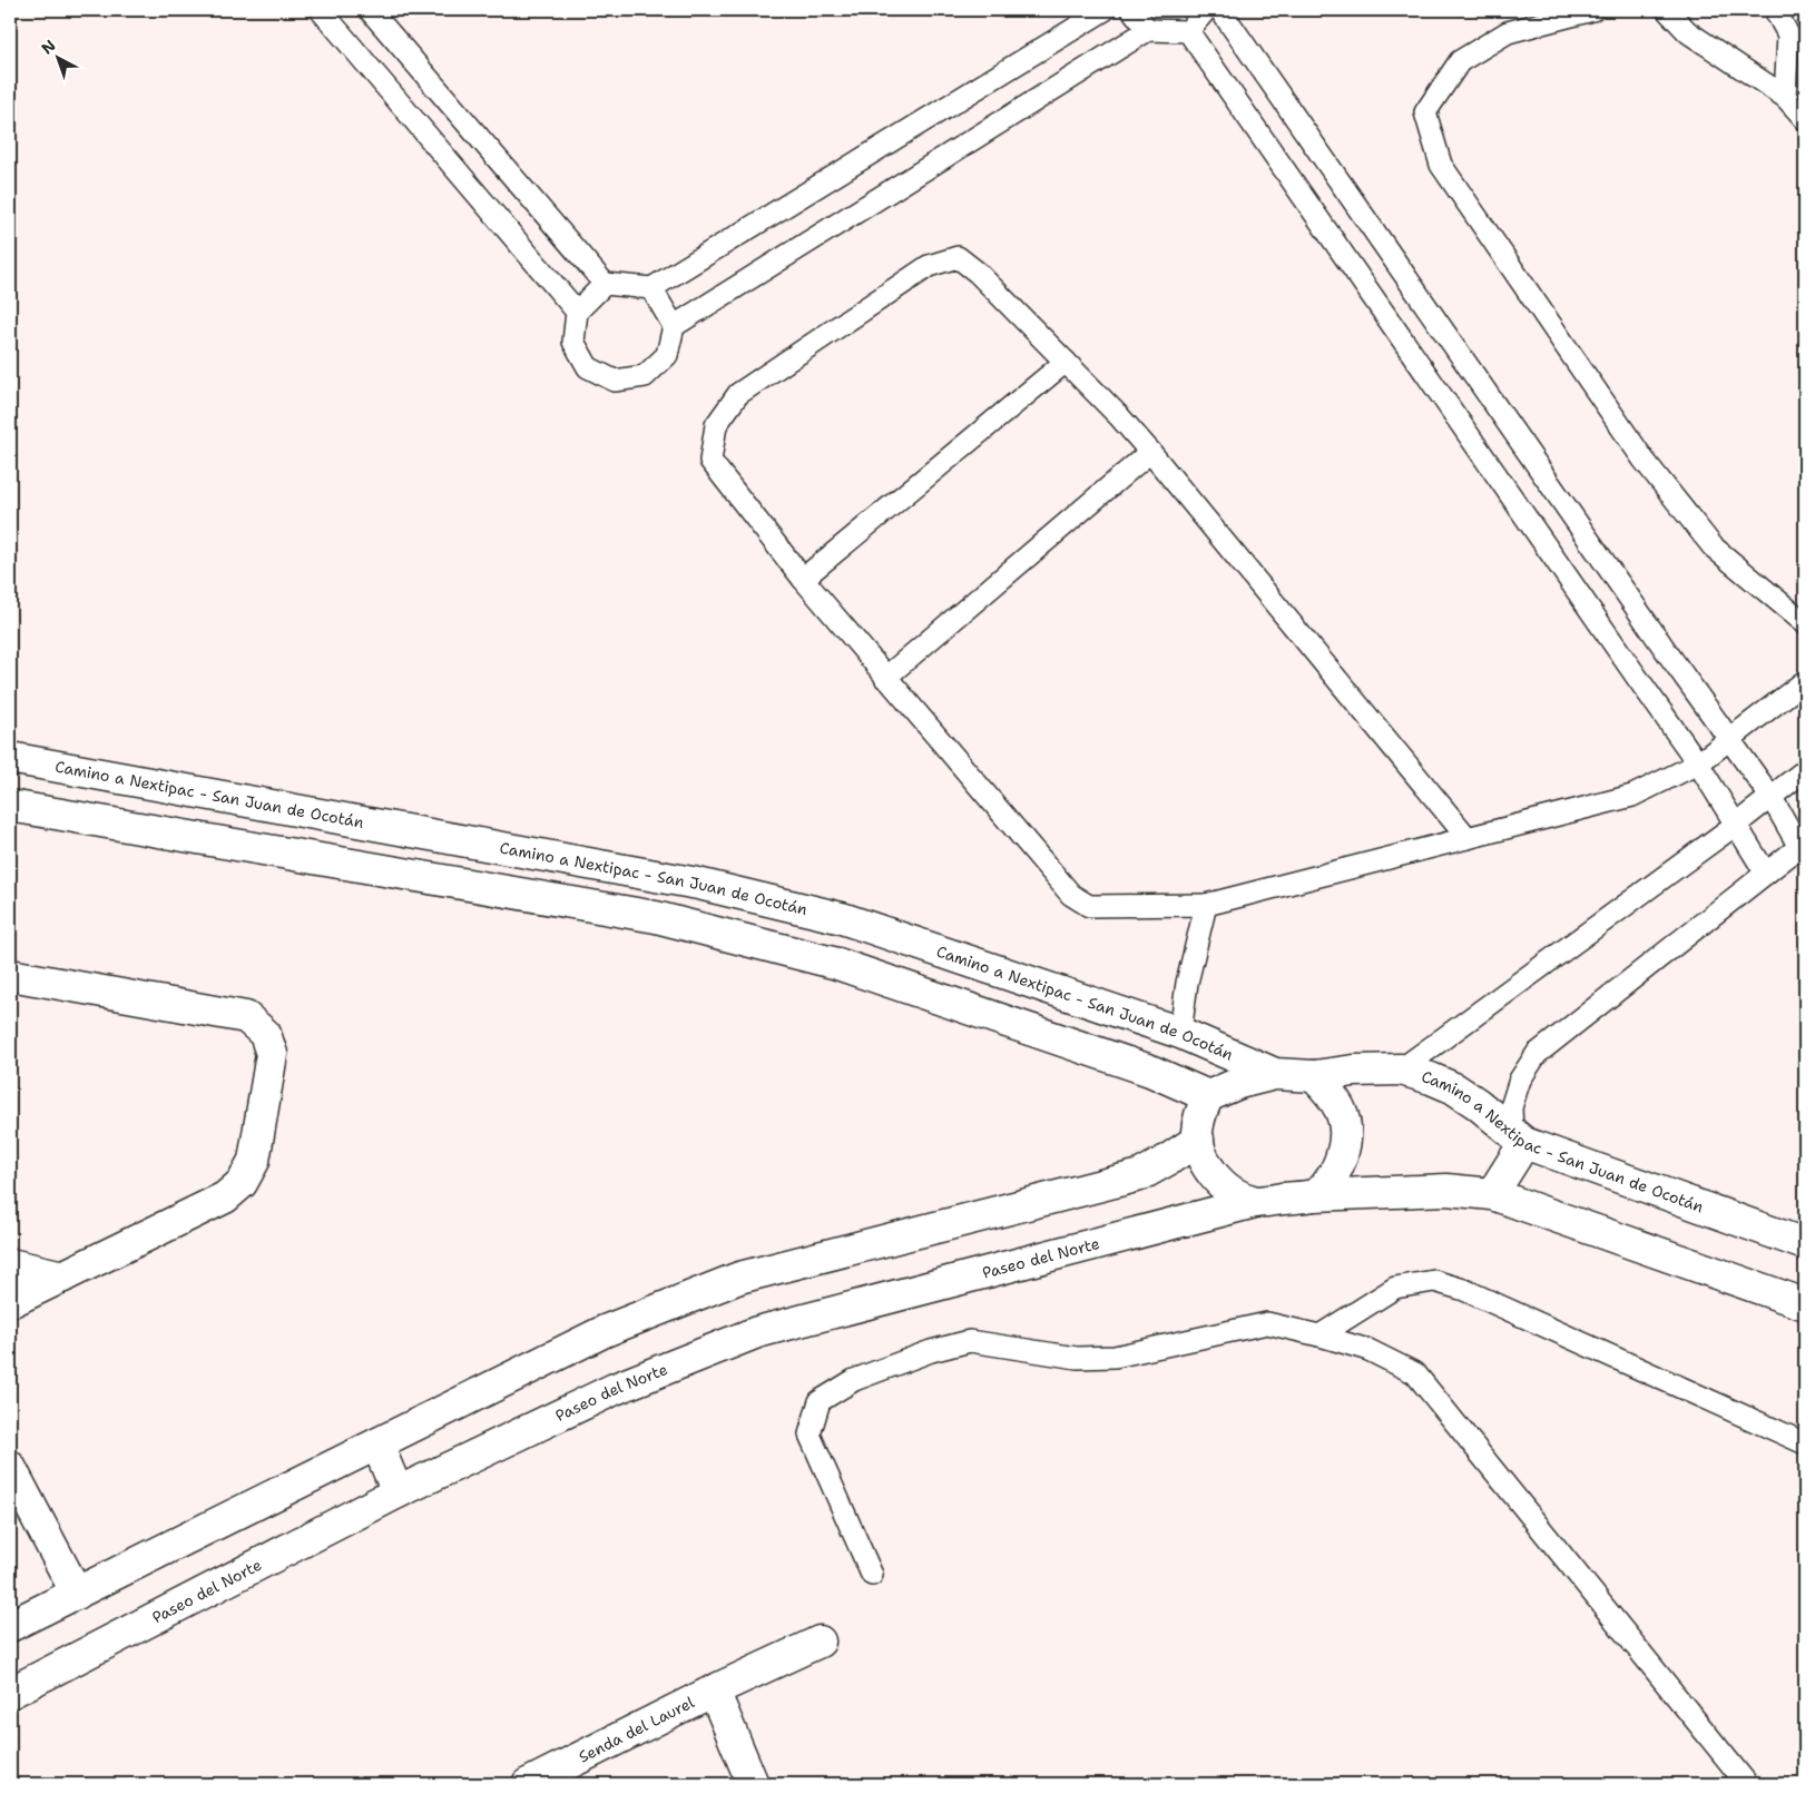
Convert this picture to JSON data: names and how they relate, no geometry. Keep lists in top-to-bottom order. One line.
{"streets":{"street":["Camino a Nextipac - San Juan de Ocotán","Paseo del Norte","Senda del Laurel"]},"crossings":[["Camino a Nextipac - San Juan de Ocotán","Paseo del Norte"]],"north":"top left"}
